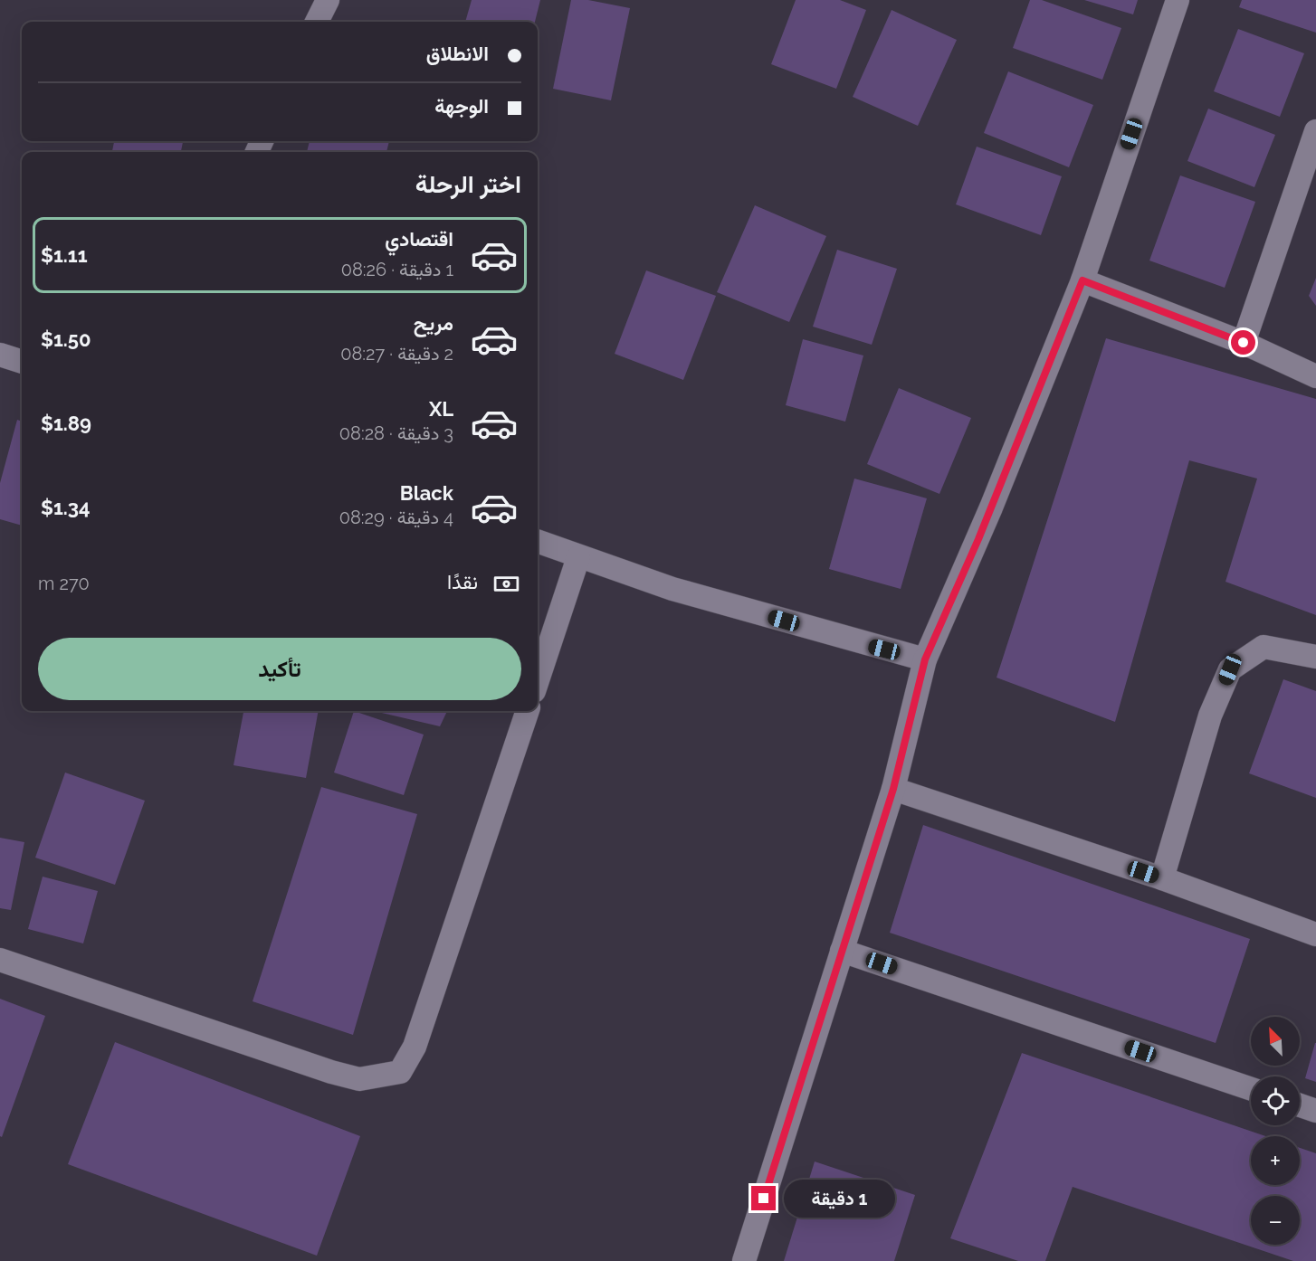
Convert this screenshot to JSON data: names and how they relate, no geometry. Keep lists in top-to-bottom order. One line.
{"north":"top left","page":{"banner":["الانطلاق","الوجهة"],"heading":"اختر الرحلة","list":[{"name":"اقتصادي","note":"1 دقيقة · 08:26","value":"$1.11"},{"name":"مريح","note":"2 دقيقة · 08:27","value":"$1.50"},{"name":"XL","note":"3 دقيقة · 08:28","value":"$1.89"},{"name":"Black","note":"4 دقيقة · 08:29","value":"$1.34"}],"pay":["نقدًا","270 m"],"buttons":"تأكيد","map_buttons":["+","−"],"bubble":"1 دقيقة"}}
